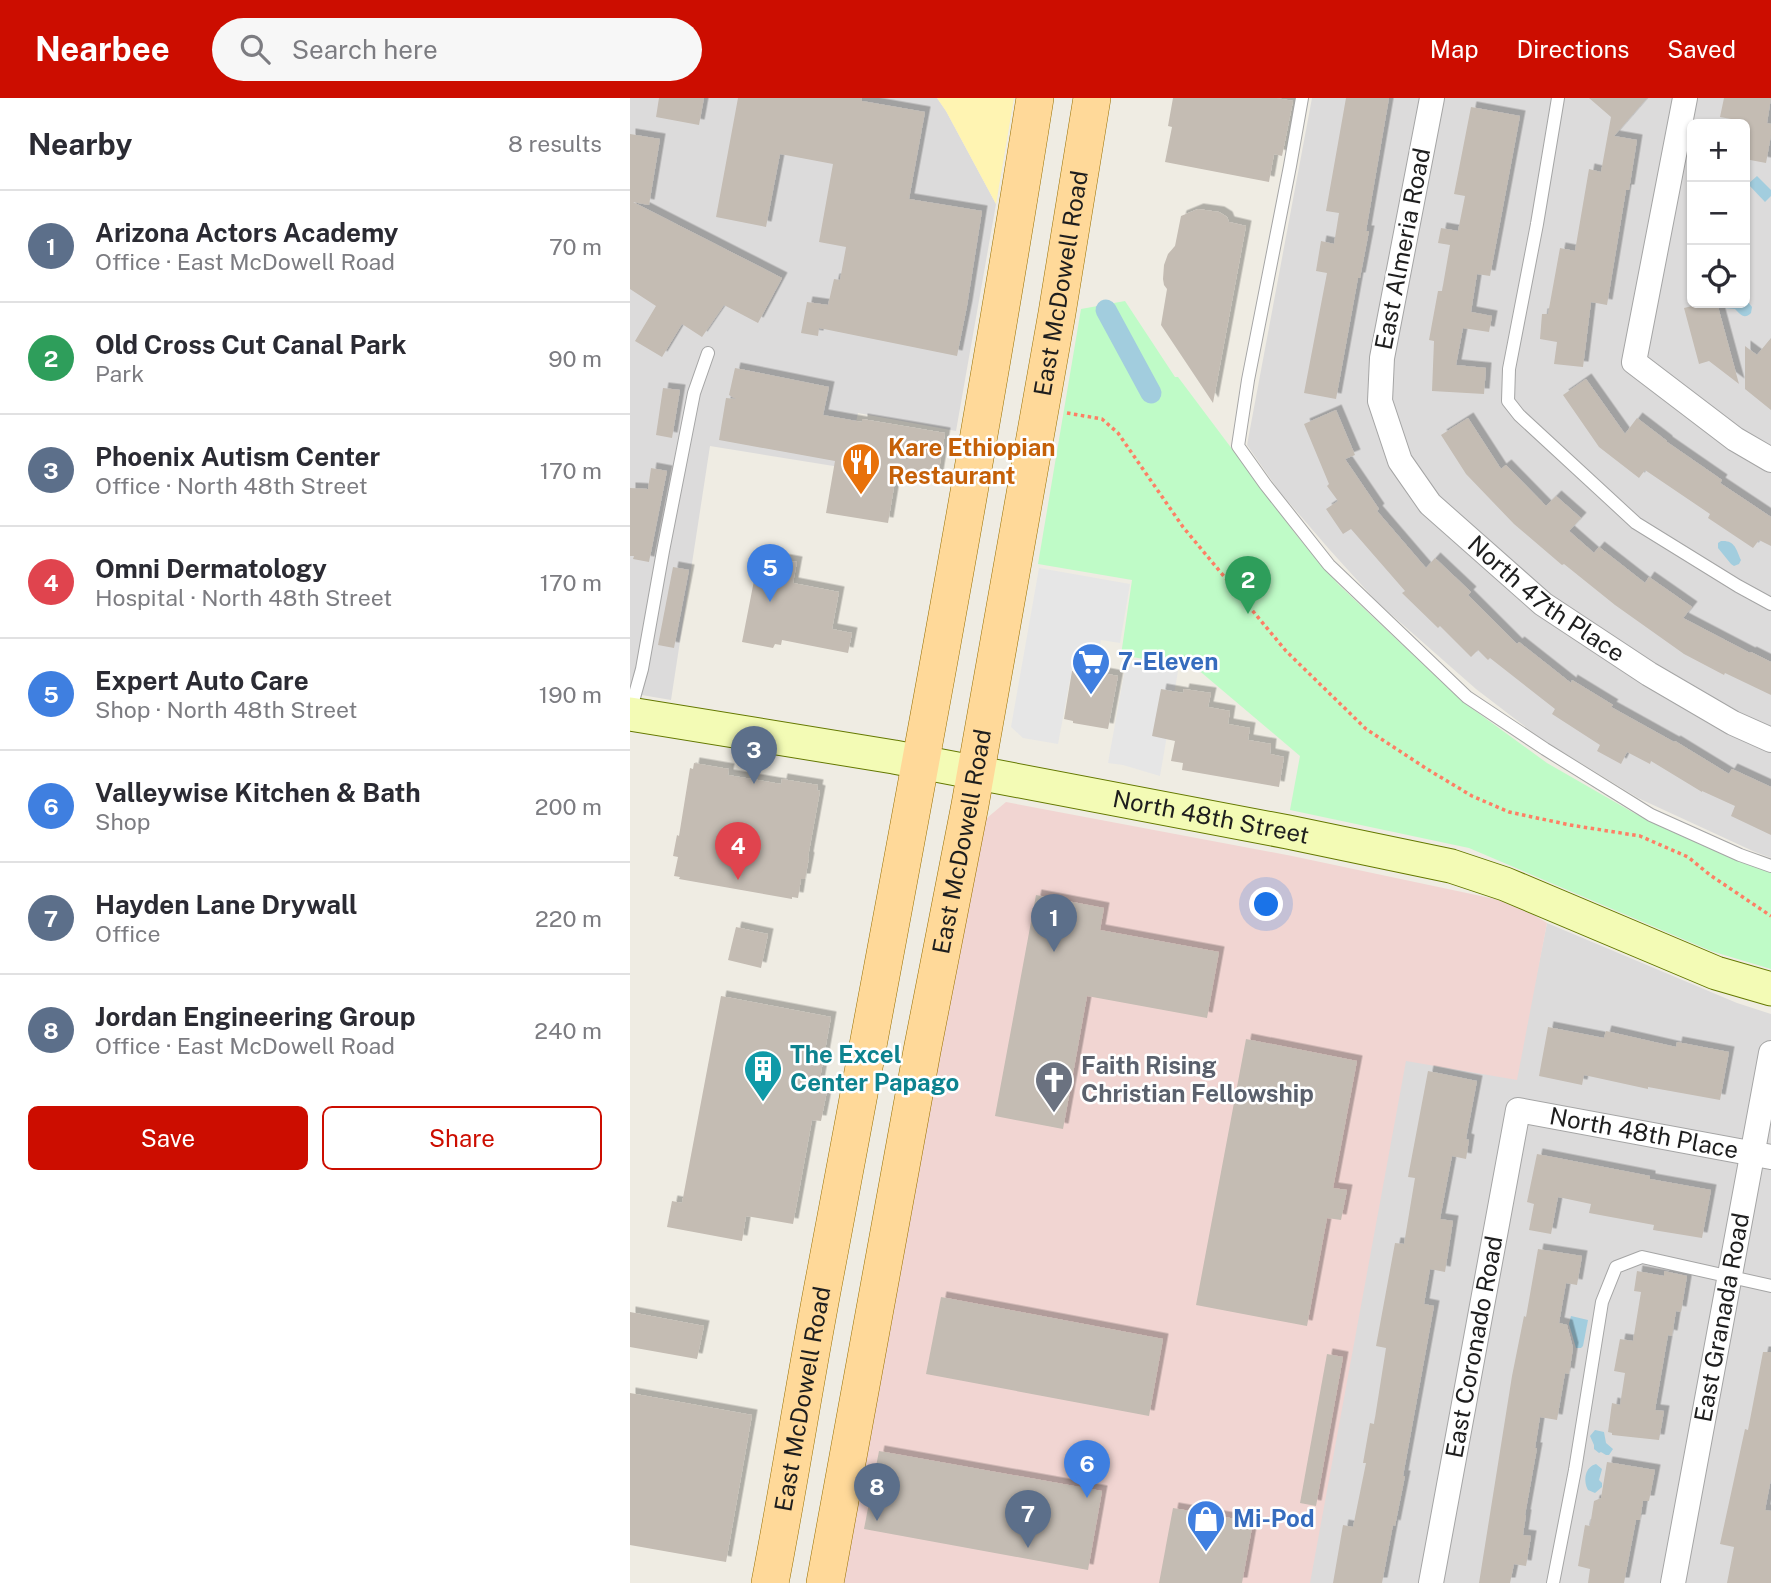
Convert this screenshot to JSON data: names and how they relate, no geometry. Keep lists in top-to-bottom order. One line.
{"streets":{"main road":["East McDowell Road"],"street":["East Almeria Road","North 47th Place","North 48th Street","North 48th Place","East Granada Road","East Coronado Road"]},"crossings":[["East Almeria Road","North 47th Place"],["East McDowell Road","North 48th Street"],["North 48th Place","East Granada Road"],["North 48th Place","East Coronado Road"]],"places":{"restaurant":["Kare Ethiopian Restaurant"],"supermarket":["7-Eleven"],"building":["The Excel Center Papago"],"church":["Faith Rising Christian Fellowship"],"shop":["Mi-Pod"]},"page":{"header":"Nearbee","search":"Search here","nav":["Map","Directions","Saved"],"heading":["Nearby","8 results"],"map_buttons":["+","−"],"list":[{"mark":"1","name":"Arizona Actors Academy","note":"Office · East McDowell Road","value":"70 m"},{"mark":"2","name":"Old Cross Cut Canal Park","note":"Park","value":"90 m"},{"mark":"3","name":"Phoenix Autism Center","note":"Office · North 48th Street","value":"170 m"},{"mark":"4","name":"Omni Dermatology","note":"Hospital · North 48th Street","value":"170 m"},{"mark":"5","name":"Expert Auto Care","note":"Shop · North 48th Street","value":"190 m"},{"mark":"6","name":"Valleywise Kitchen & Bath","note":"Shop","value":"200 m"},{"mark":"7","name":"Hayden Lane Drywall","note":"Office","value":"220 m"},{"mark":"8","name":"Jordan Engineering Group","note":"Office · East McDowell Road","value":"240 m"}],"pins":["5","2","3","4","1","6","8","7"],"buttons":["Save","Share"]}}
